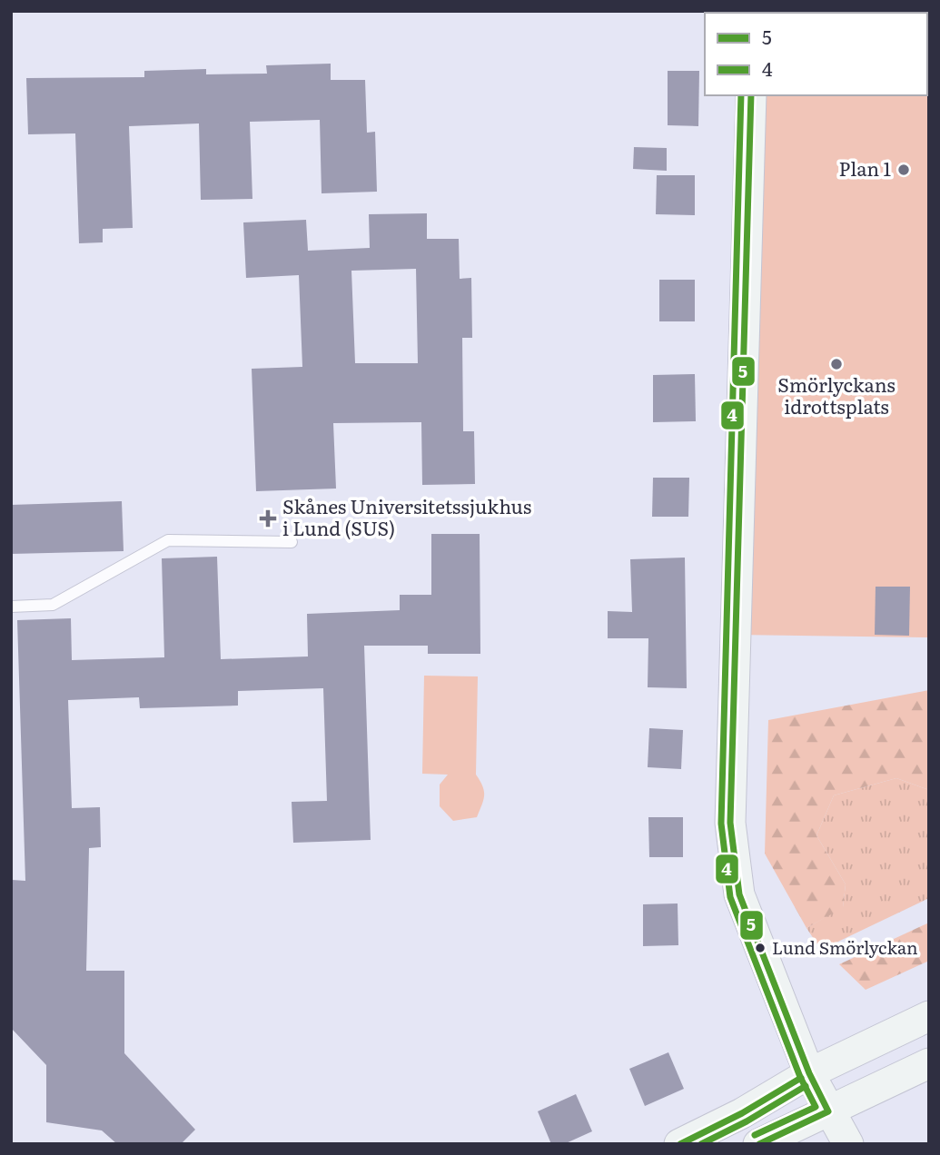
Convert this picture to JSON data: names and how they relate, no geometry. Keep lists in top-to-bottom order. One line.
{"places":{"other":["Plan 1","Smörlyckans idrottsplats","Lund Smörlyckan"],"health":["Skånes Universitetssjukhus i Lund (SUS)"]},"lines":["transit line 5","transit line 4"],"legend":["5","4"]}
